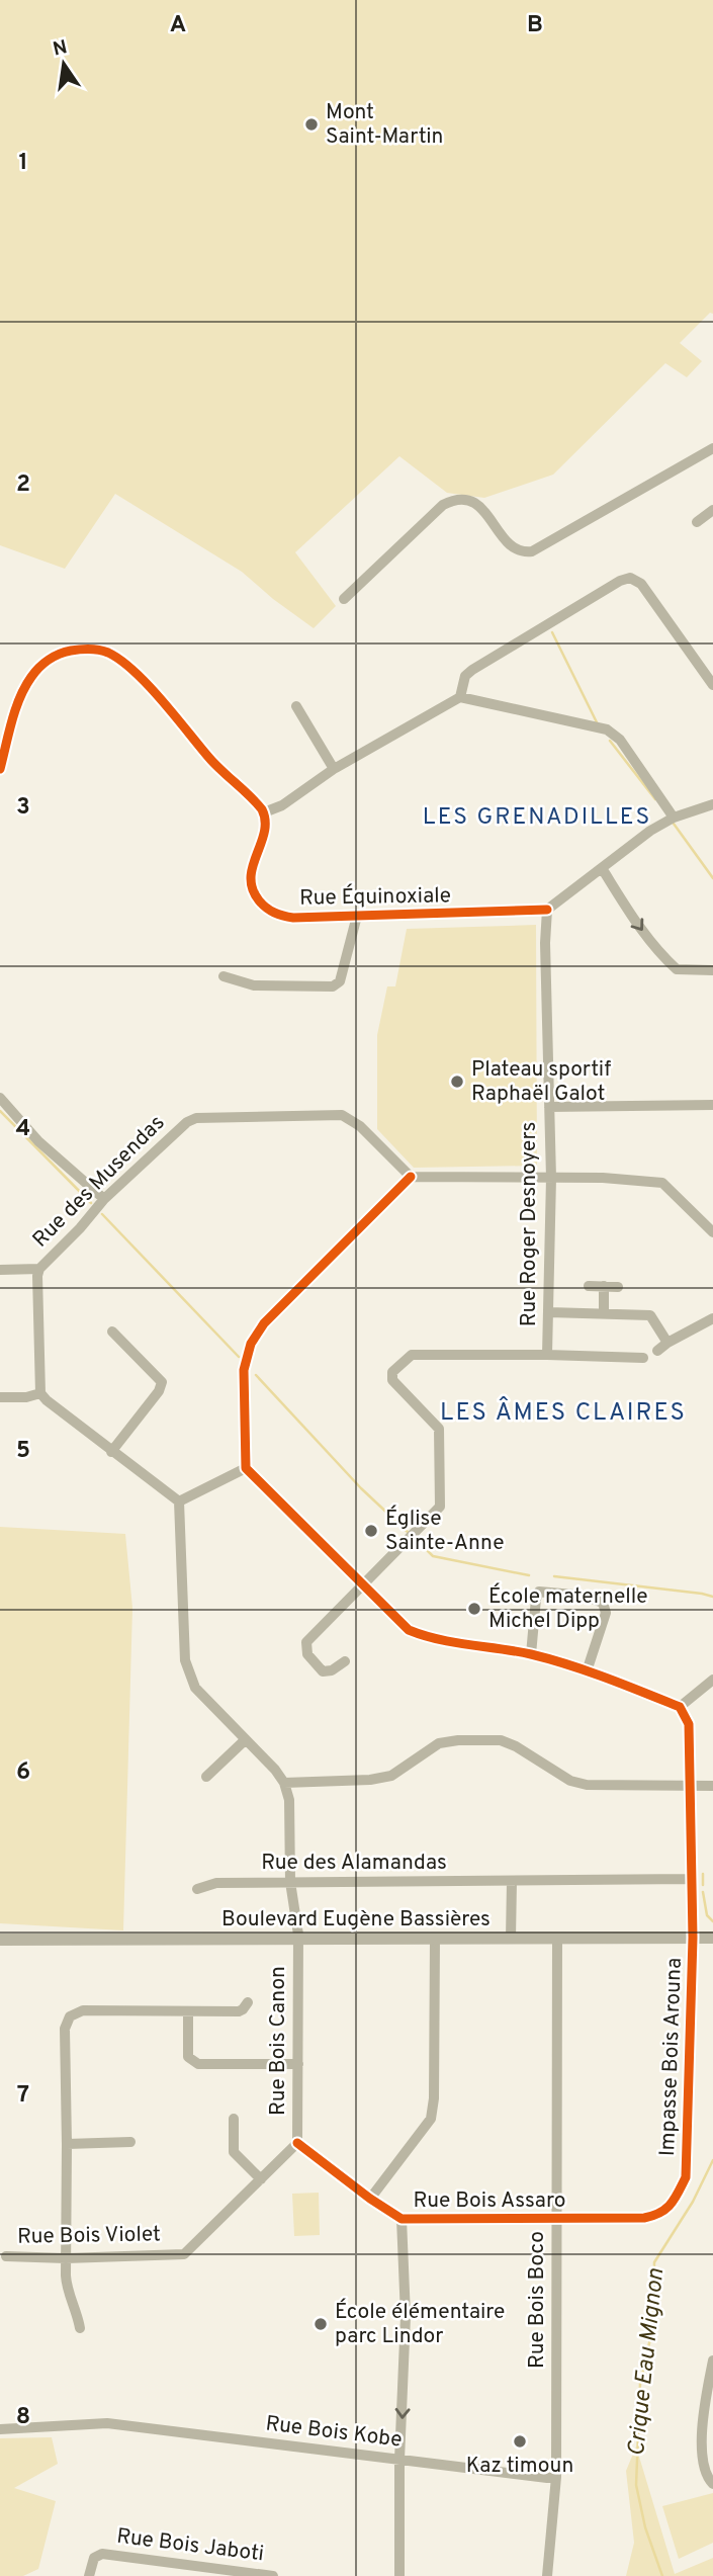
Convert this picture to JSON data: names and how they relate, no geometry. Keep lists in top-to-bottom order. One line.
{"streets":{"street":["Rue Équinoxiale","Rue des Musendas","Rue Roger Desnoyers","Rue des Alamandas","Boulevard Eugène Bassières","Rue Bois Canon","Impasse Bois Arouna","Rue Bois Assaro","Rue Bois Violet","Rue Bois Boco","Rue Bois Kobe","Rue Bois Jaboti"]},"crossings":[["Rue Équinoxiale","Rue Roger Desnoyers"],["Rue des Alamandas","Rue Bois Canon"],["Rue des Alamandas","Impasse Bois Arouna"],["Boulevard Eugène Bassières","Rue Bois Canon"],["Boulevard Eugène Bassières","Impasse Bois Arouna"],["Boulevard Eugène Bassières","Rue Bois Boco"],["Rue Bois Canon","Rue Bois Assaro"],["Rue Bois Canon","Rue Bois Violet"],["Impasse Bois Arouna","Rue Bois Assaro"],["Rue Bois Assaro","Rue Bois Violet"],["Rue Bois Assaro","Rue Bois Boco"],["Rue Bois Boco","Rue Bois Kobe"]],"districts":["LES GRENADILLES","LES ÂMES CLAIRES"],"water":["Crique Eau Mignon"],"places":["Mont Saint-Martin","Plateau sportif Raphaël Galot","Église Sainte-Anne","École maternelle Michel Dipp","École élémentaire parc Lindor","Kaz timoun"],"north":"top","grid":{"columns":["A","B"],"rows":["1","2","3","4","5","6","7","8"]}}
